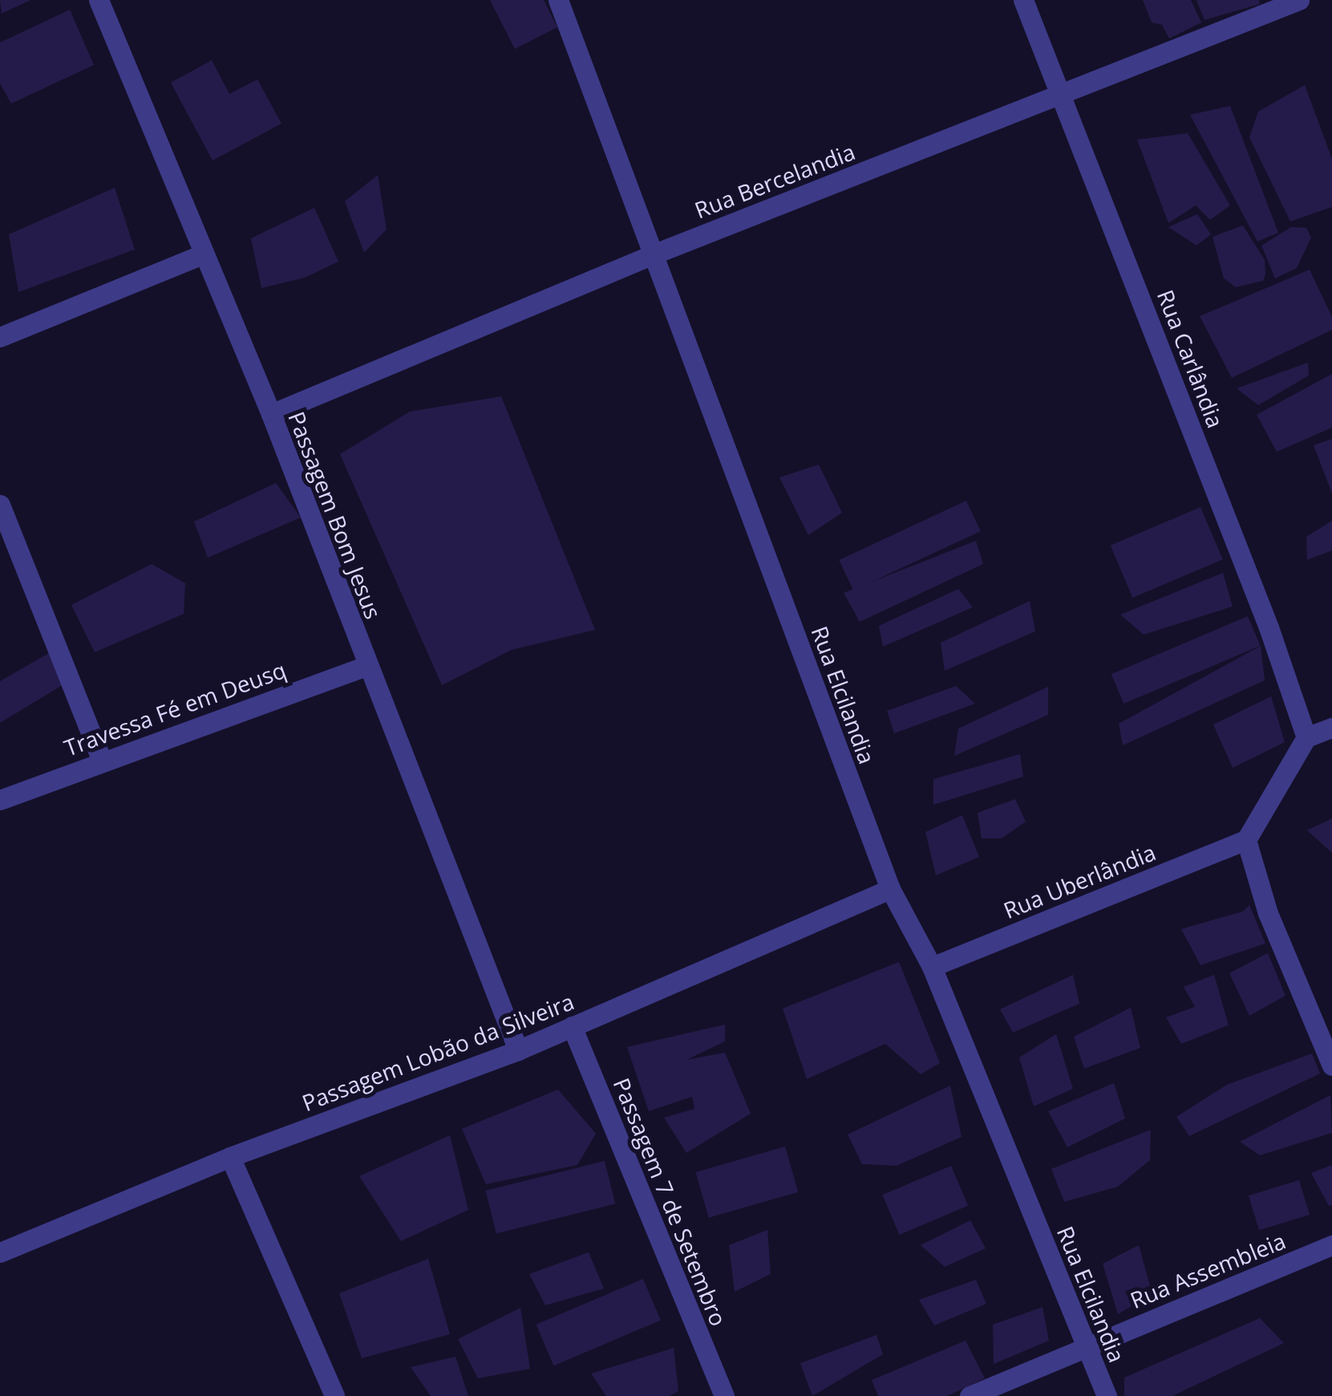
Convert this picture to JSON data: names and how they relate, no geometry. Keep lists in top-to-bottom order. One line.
{"streets":{"street":["Rua Bercelandia","Rua Carlândia","Passagem Bom Jesus","Rua Elcilandia","Travessa Fé em Deusq","Rua Uberlândia","Passagem Lobão da Silveira","Passagem 7 de Setembro","Rua Assembleia"]},"crossings":[["Rua Bercelandia","Rua Carlândia"],["Rua Bercelandia","Passagem Bom Jesus"],["Rua Bercelandia","Rua Elcilandia"],["Passagem Bom Jesus","Travessa Fé em Deusq"],["Passagem Bom Jesus","Passagem Lobão da Silveira"],["Rua Elcilandia","Rua Uberlândia"],["Rua Elcilandia","Passagem Lobão da Silveira"],["Rua Elcilandia","Rua Assembleia"],["Passagem Lobão da Silveira","Passagem 7 de Setembro"]]}
